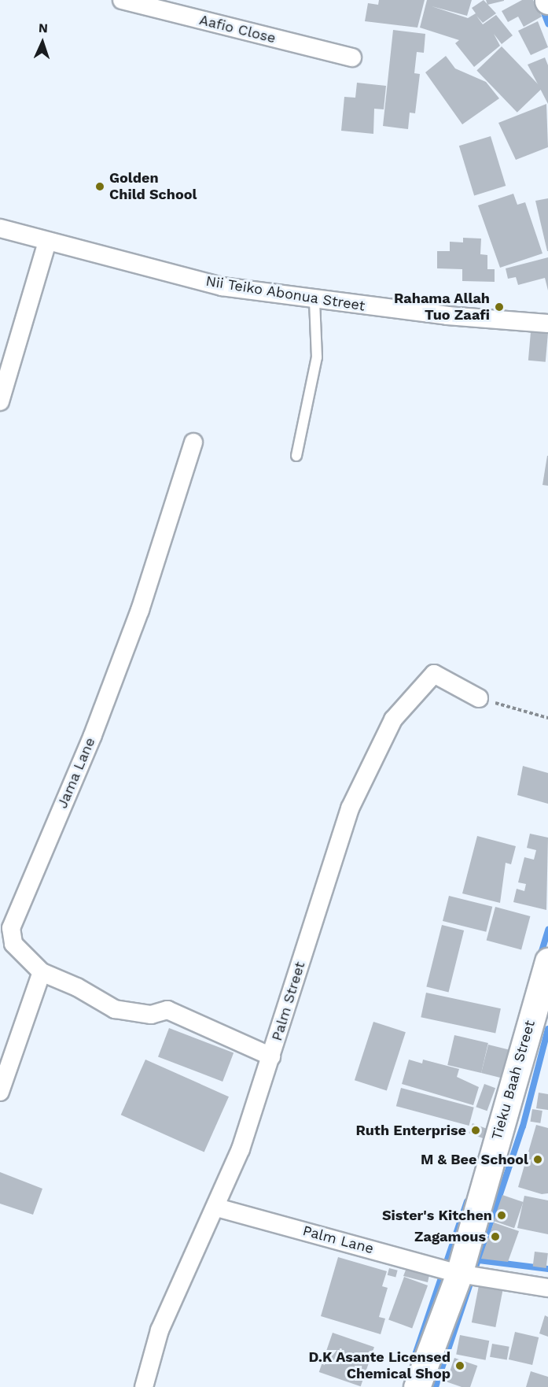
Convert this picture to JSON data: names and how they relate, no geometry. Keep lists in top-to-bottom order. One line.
{"streets":{"street":["Aafio Close","Nii Teiko Abonua Street","Jama Lane","Palm Street","Tieku Baah Street","Palm Lane"]},"crossings":[["Palm Street","Palm Lane"],["Tieku Baah Street","Palm Lane"]],"places":["Golden Child School","Rahama Allah Tuo Zaafi","Ruth Enterprise","M & Bee School","Sister's Kitchen","Zagamous","D.K Asante Licensed Chemical Shop"],"north":"top"}
